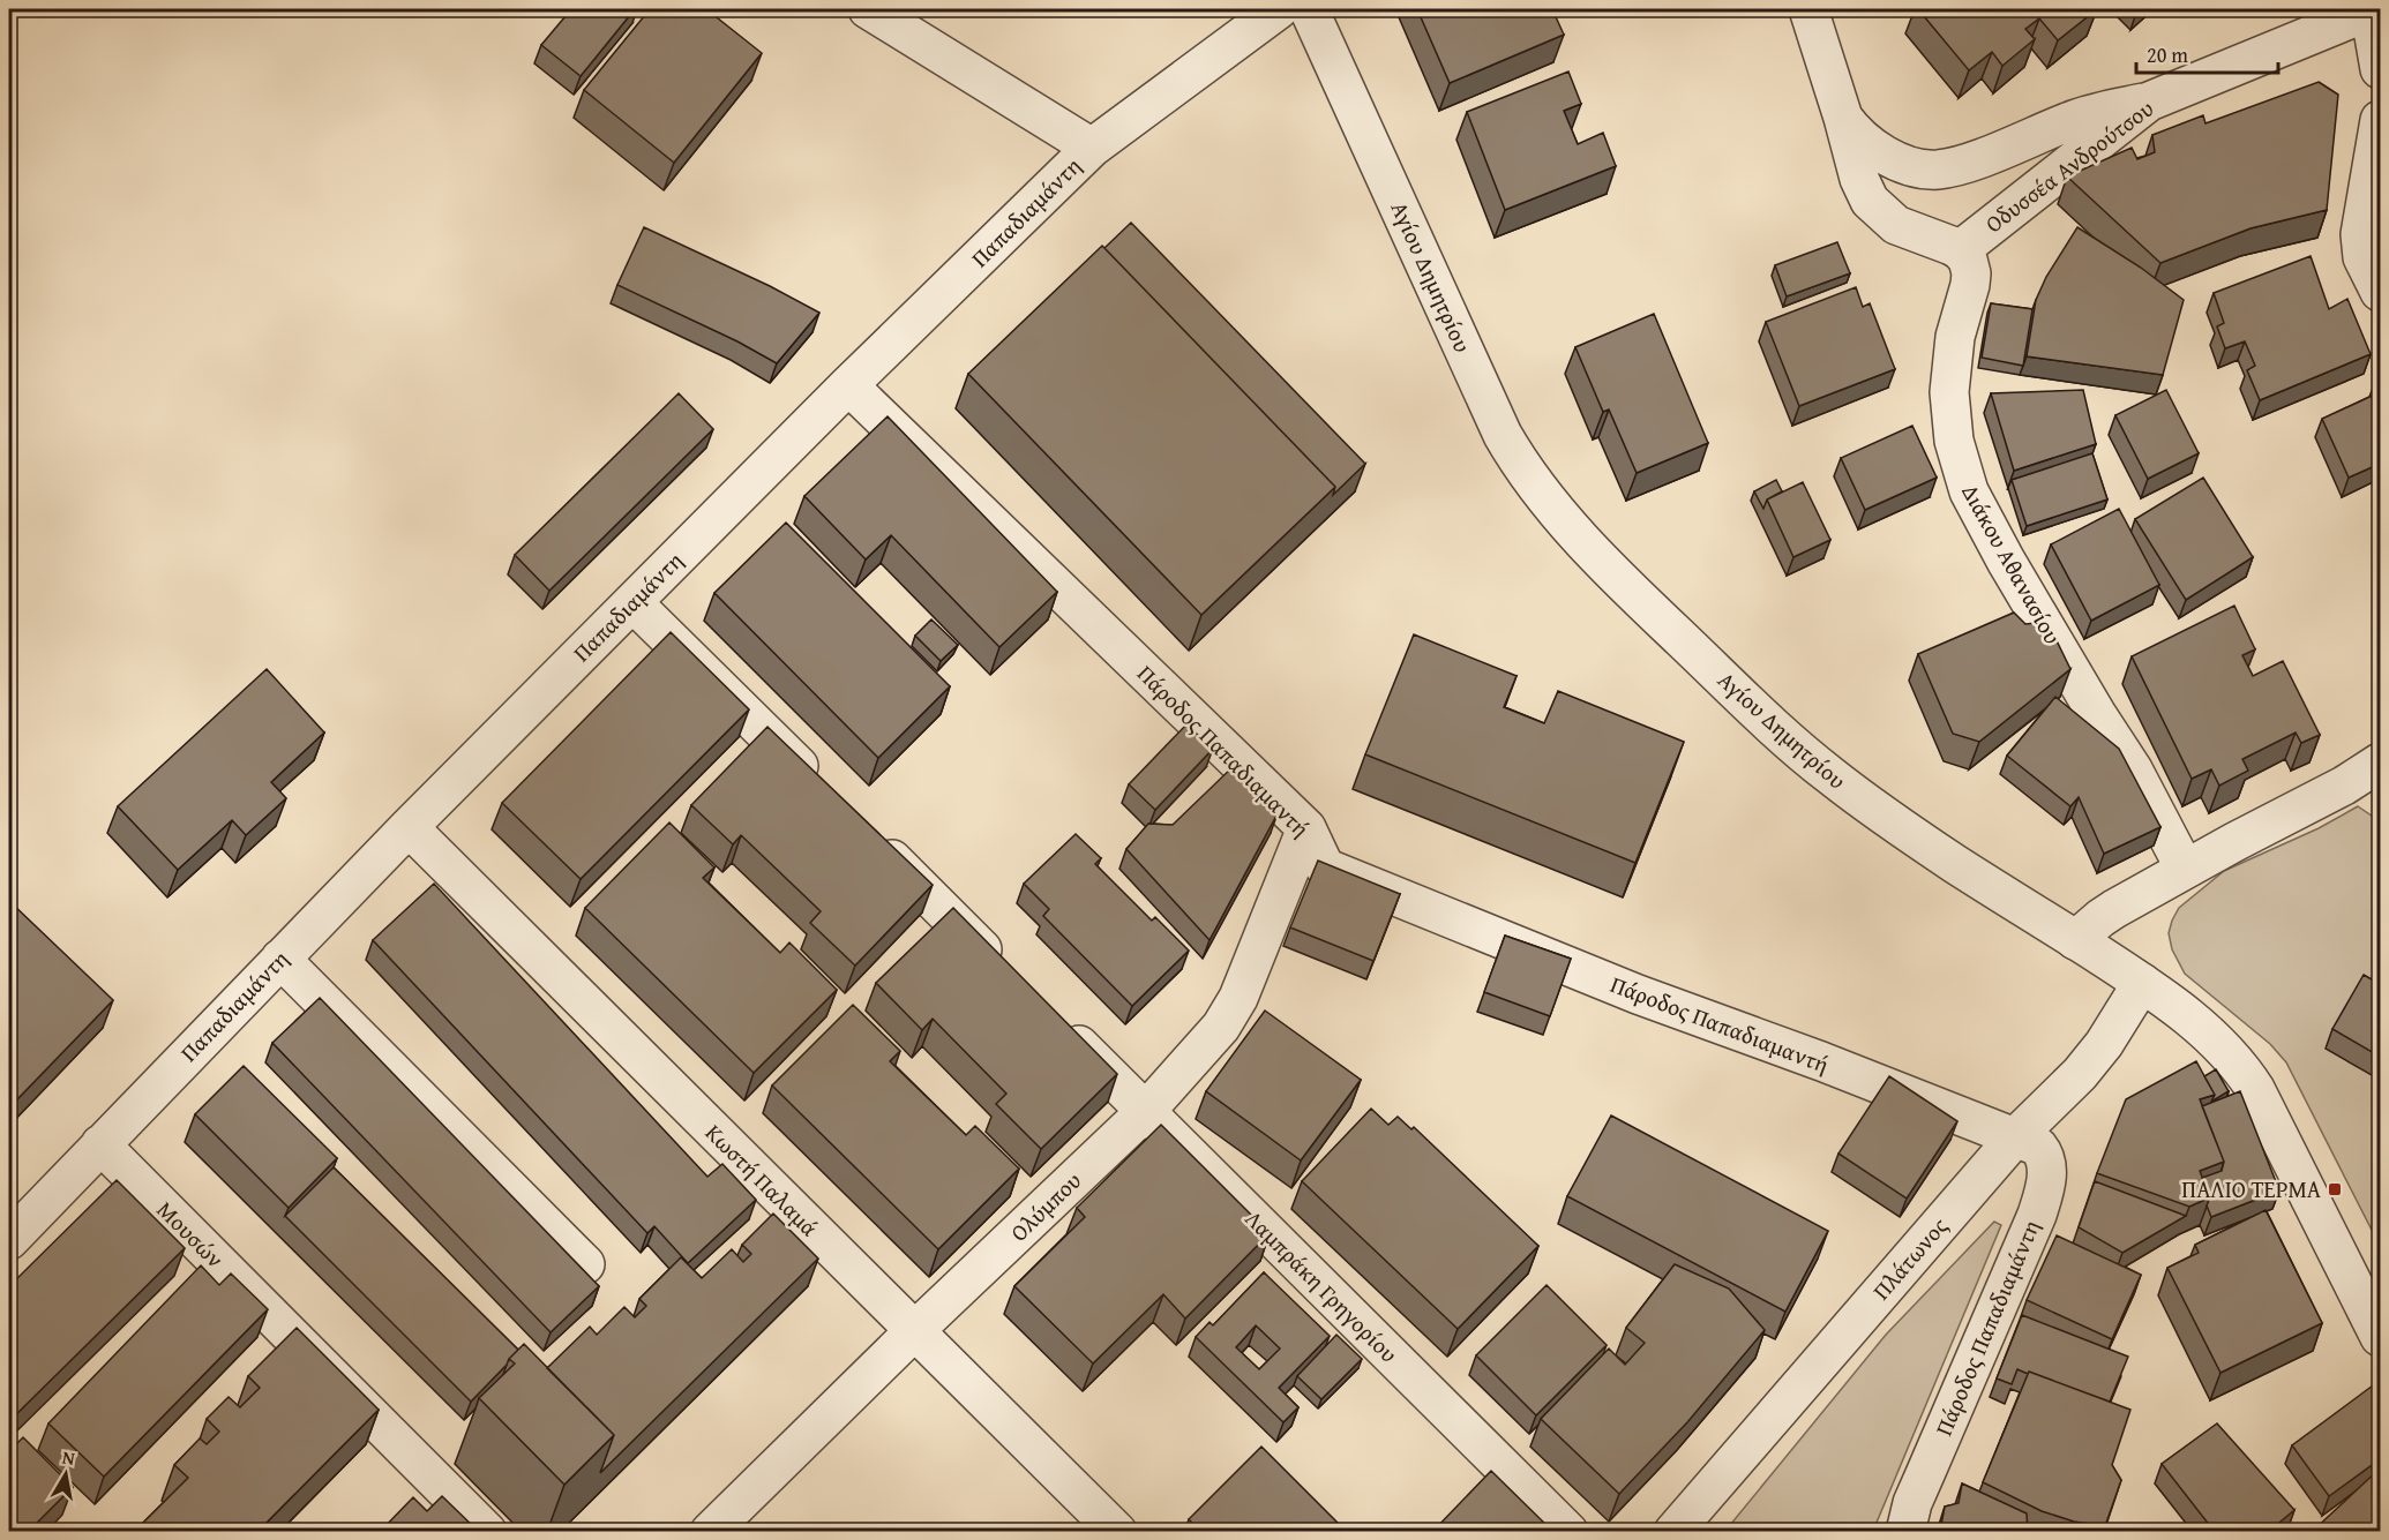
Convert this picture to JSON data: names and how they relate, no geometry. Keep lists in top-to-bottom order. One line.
{"streets":{"street":["Οδυσσέα Ανδρούτσου","Παπαδιαμάντη","Αγίου Δημητρίου","Διάκου Αθανασίου","Πάροδος Παπαδιαμαντή","Κωστή Παλαμά","Ολύμπου","Μουσών","Πλάτωνος","Λαμπράκη Γρηγορίου","Πάροδος Παπαδιαμάντη"]},"crossings":[["Οδυσσέα Ανδρούτσου","Διάκου Αθανασίου"],["Παπαδιαμάντη","Πάροδος Παπαδιαμαντή"],["Παπαδιαμάντη","Κωστή Παλαμά"],["Παπαδιαμάντη","Μουσών"],["Αγίου Δημητρίου","Πλάτωνος"],["Πάροδος Παπαδιαμαντή","Ολύμπου"],["Πάροδος Παπαδιαμαντή","Πλάτωνος"],["Πάροδος Παπαδιαμαντή","Πάροδος Παπαδιαμάντη"],["Κωστή Παλαμά","Ολύμπου"],["Ολύμπου","Λαμπράκη Γρηγορίου"],["Πλάτωνος","Πάροδος Παπαδιαμάντη"]],"places":{"transit":["ΠΑΛΙΟ ΤΕΡΜΑ"]},"scale_bar":"20 m","north":"top"}
